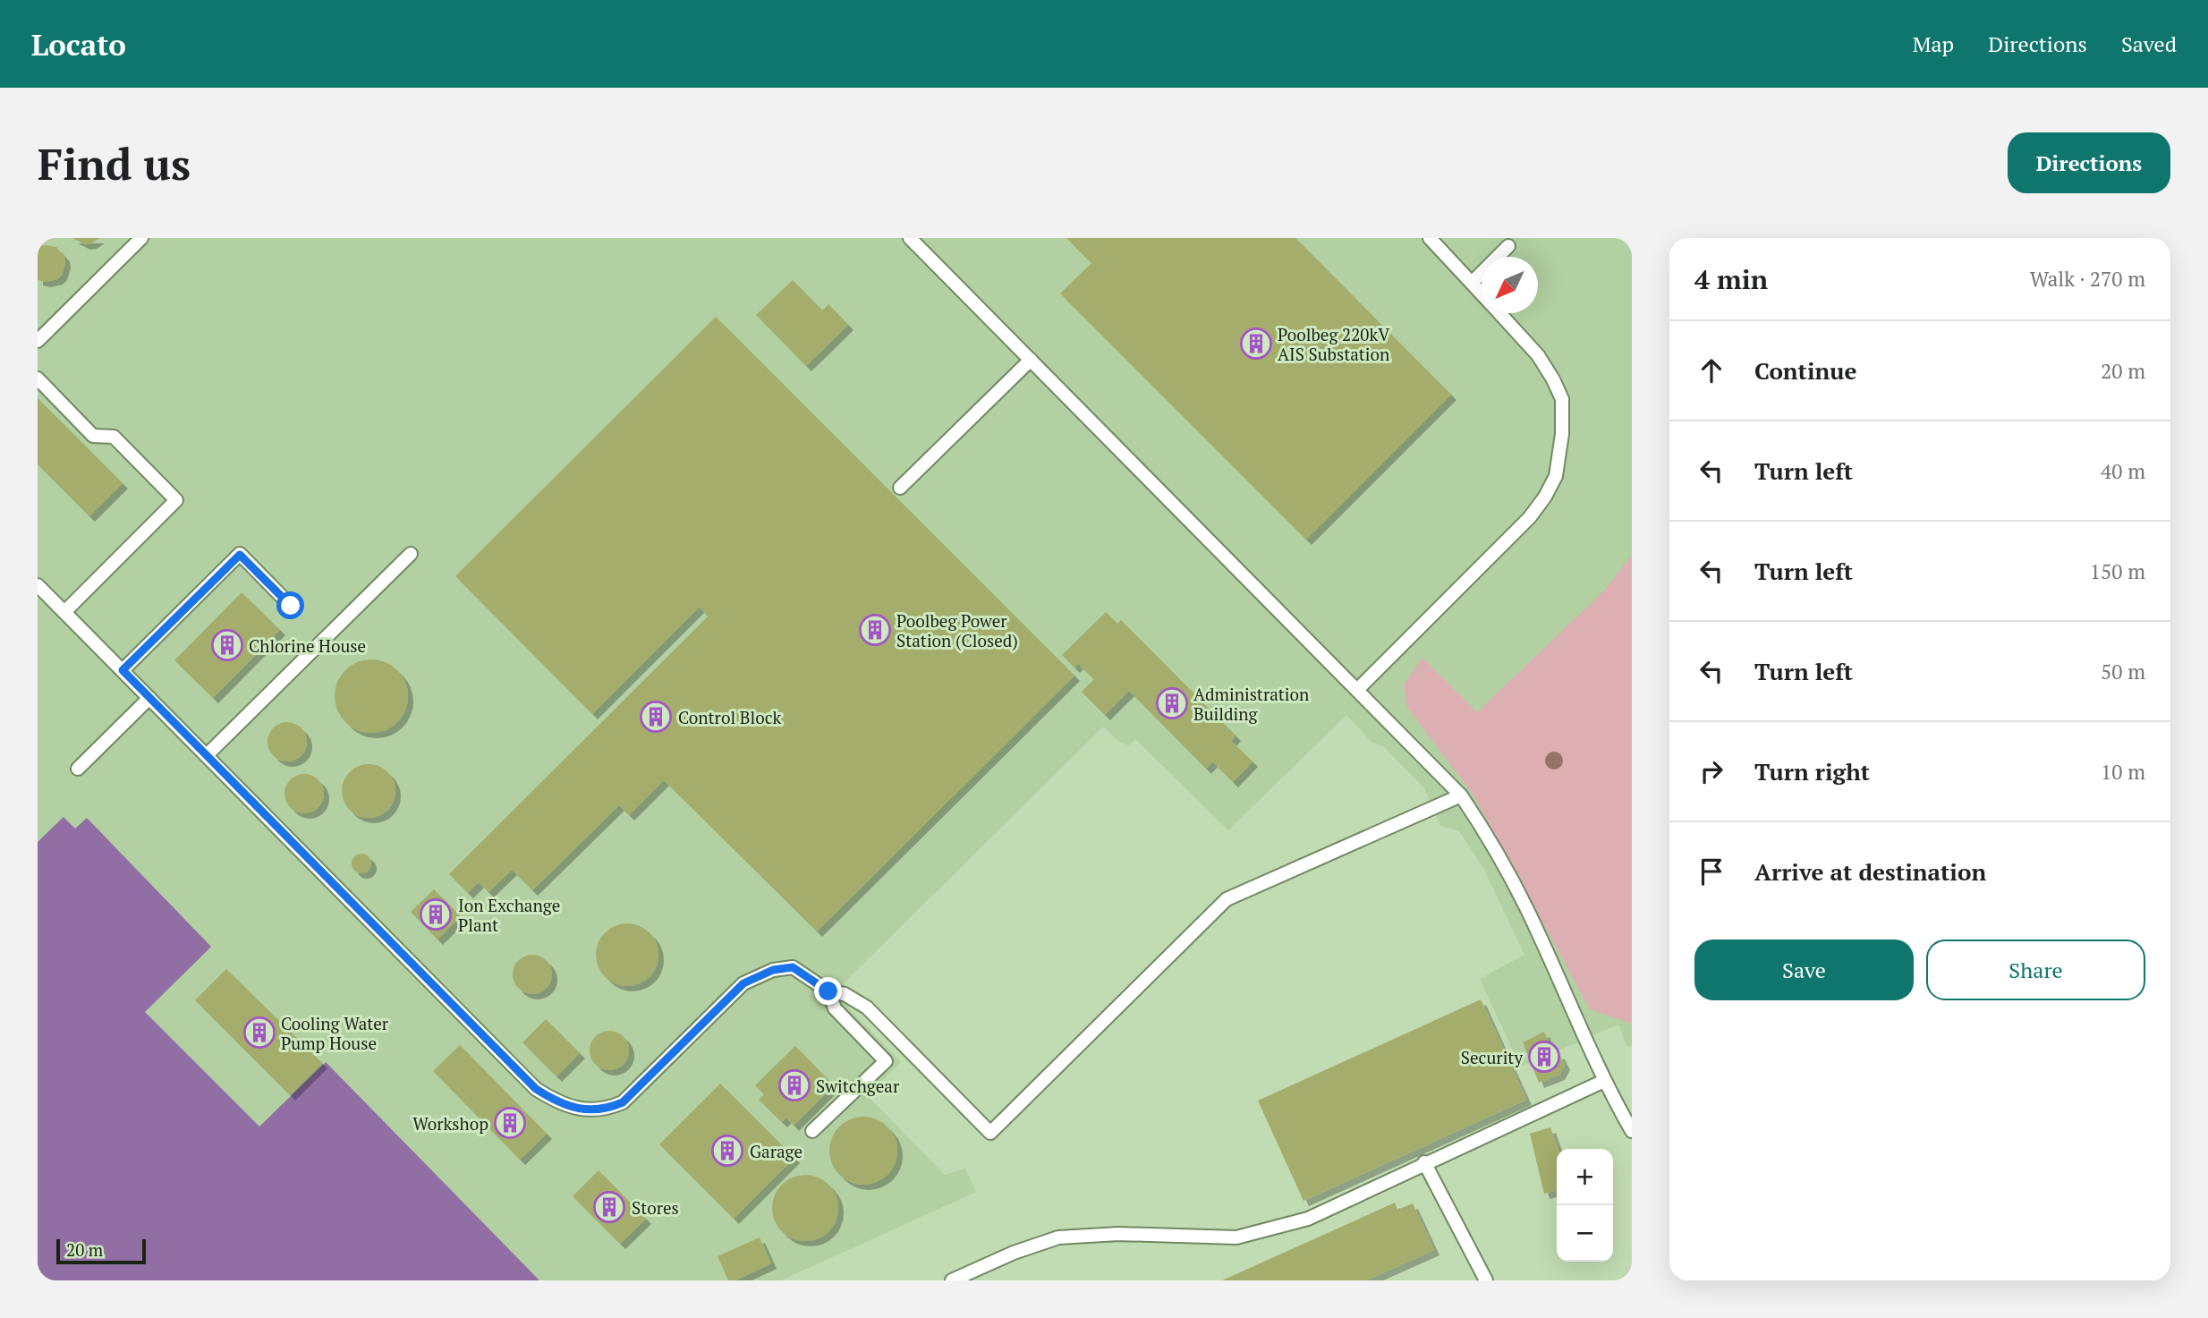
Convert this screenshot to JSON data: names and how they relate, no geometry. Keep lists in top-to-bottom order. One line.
{"places":{"building":["Poolbeg 220kV AIS Substation","Poolbeg Power Station (Closed)","Chlorine House","Administration Building","Control Block","Ion Exchange Plant","Cooling Water Pump House","Security","Switchgear","Workshop","Garage","Stores"]},"scale_bar":"20 m","north":"bottom left","page":{"header":"Locato","nav":["Map","Directions","Saved"],"buttons":["Directions",["Save","Share"]],"title":"Find us","heading":["4 min","Walk · 270 m"],"list":[["Continue","20 m"],["Turn left","40 m"],["Turn left","150 m"],["Turn left","50 m"],["Turn right","10 m"],"Arrive at destination"],"map_buttons":["+","−"],"scale":"20 m"}}
